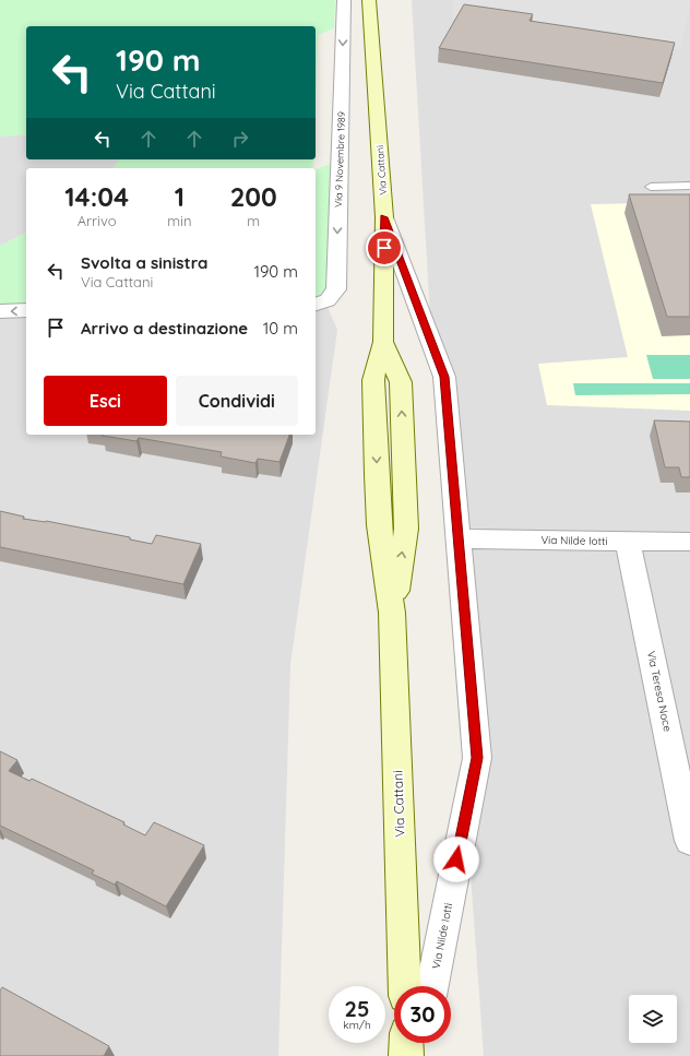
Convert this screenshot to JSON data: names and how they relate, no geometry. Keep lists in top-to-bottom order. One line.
{"streets":{"main road":["Via Cattani"],"street":["Via 9 Novembre 1989","Via Nilde Iotti","Via Teresa Noce"]},"crossings":[["Via Cattani","Via Nilde Iotti"],["Via Nilde Iotti","Via Teresa Noce"]],"one_way":["Via 9 Novembre 1989"],"page":{"turn":["190 m","Via Cattani"],"eta":["14:04","Arrivo","1","min","200","m"],"list":[{"name":"Svolta a sinistra","note":"Via Cattani","value":"190 m"},{"name":"Arrivo a destinazione","value":"10 m"}],"buttons":["Esci","Condividi"],"speed":"25 km/h","limit":"30"}}
